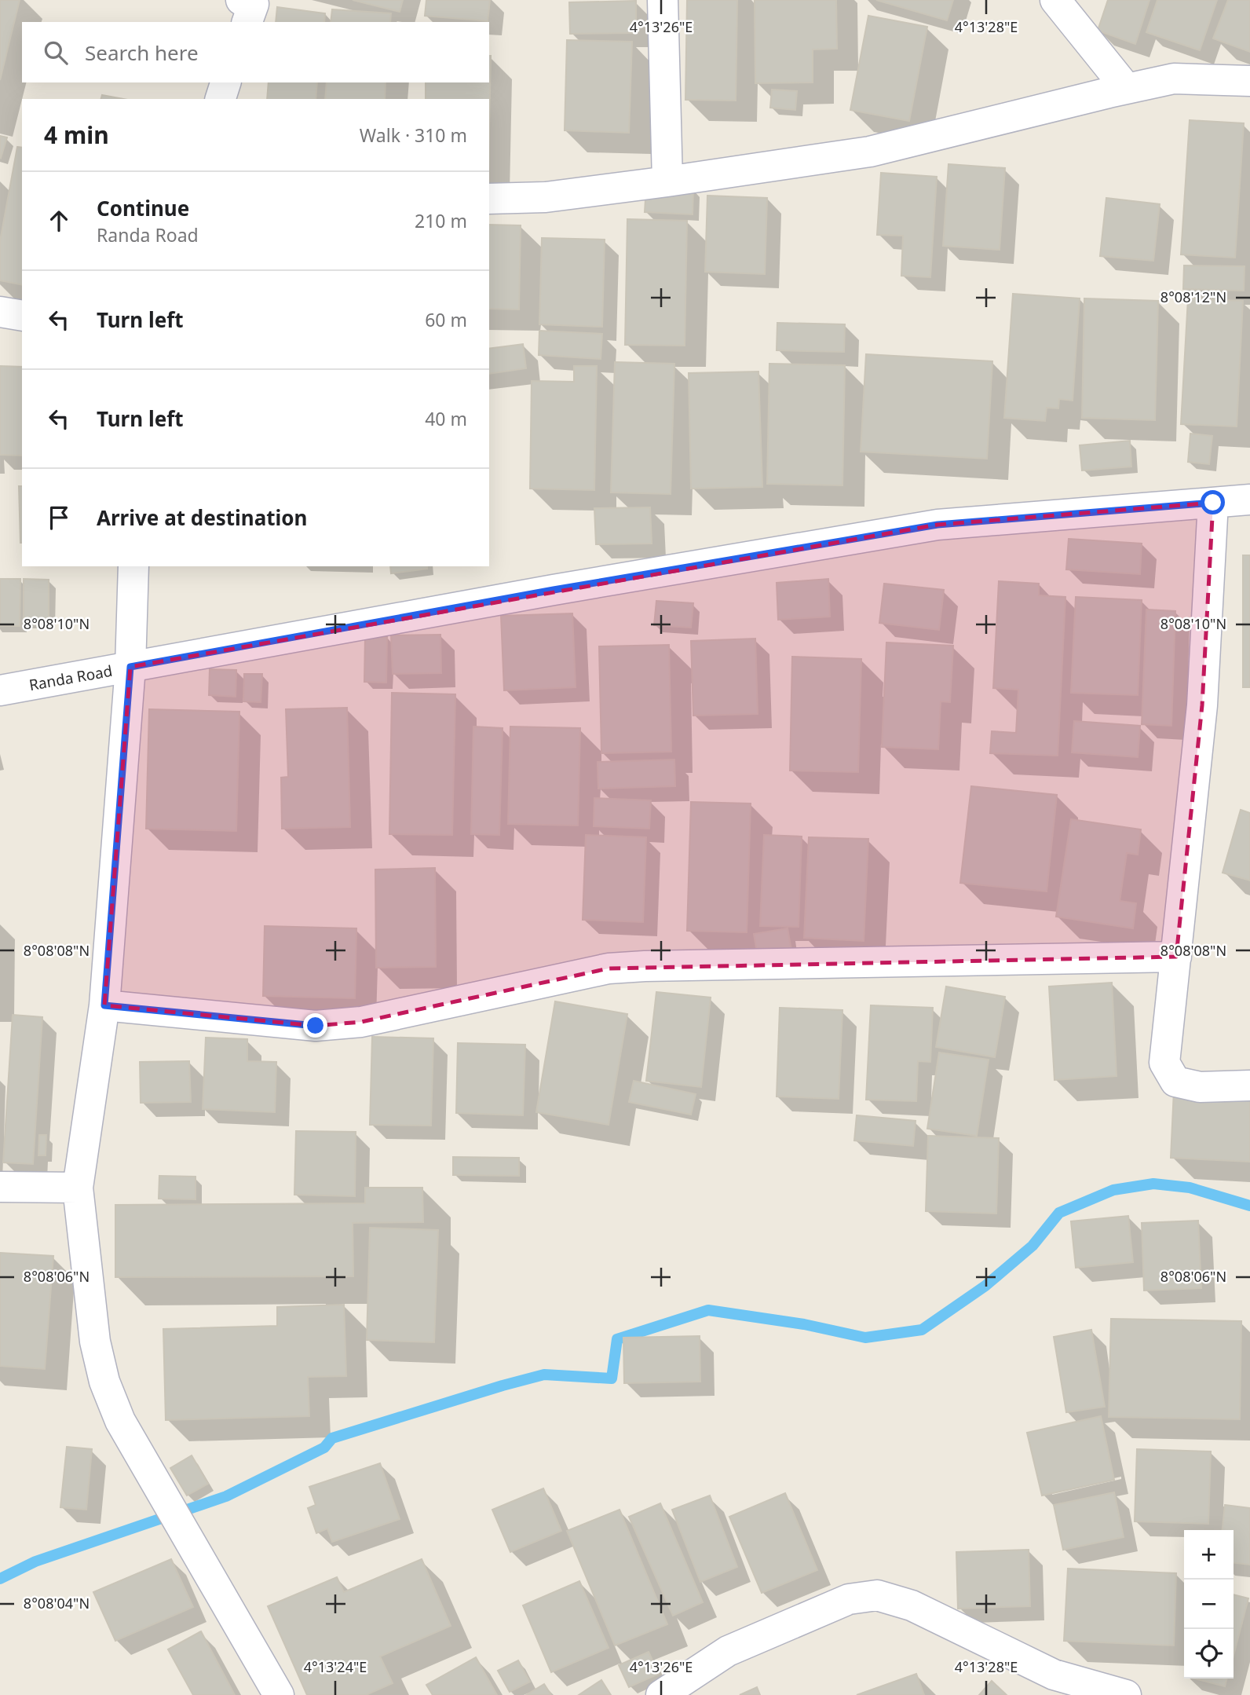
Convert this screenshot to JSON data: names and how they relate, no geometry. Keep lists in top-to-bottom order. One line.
{"streets":{"street":["Randa Road"]},"page":{"search":"Search here","heading":["4 min","Walk · 310 m"],"list":[["Continue","Randa Road","210 m"],["Turn left","60 m"],["Turn left","40 m"],"Arrive at destination"],"map_buttons":["+","−"]},"coordinates":["4°13'26\"E","4°13'28\"E","8°08'12\"N","8°08'10\"N","8°08'08\"N","8°08'06\"N","8°08'04\"N","4°13'24\"E"]}
